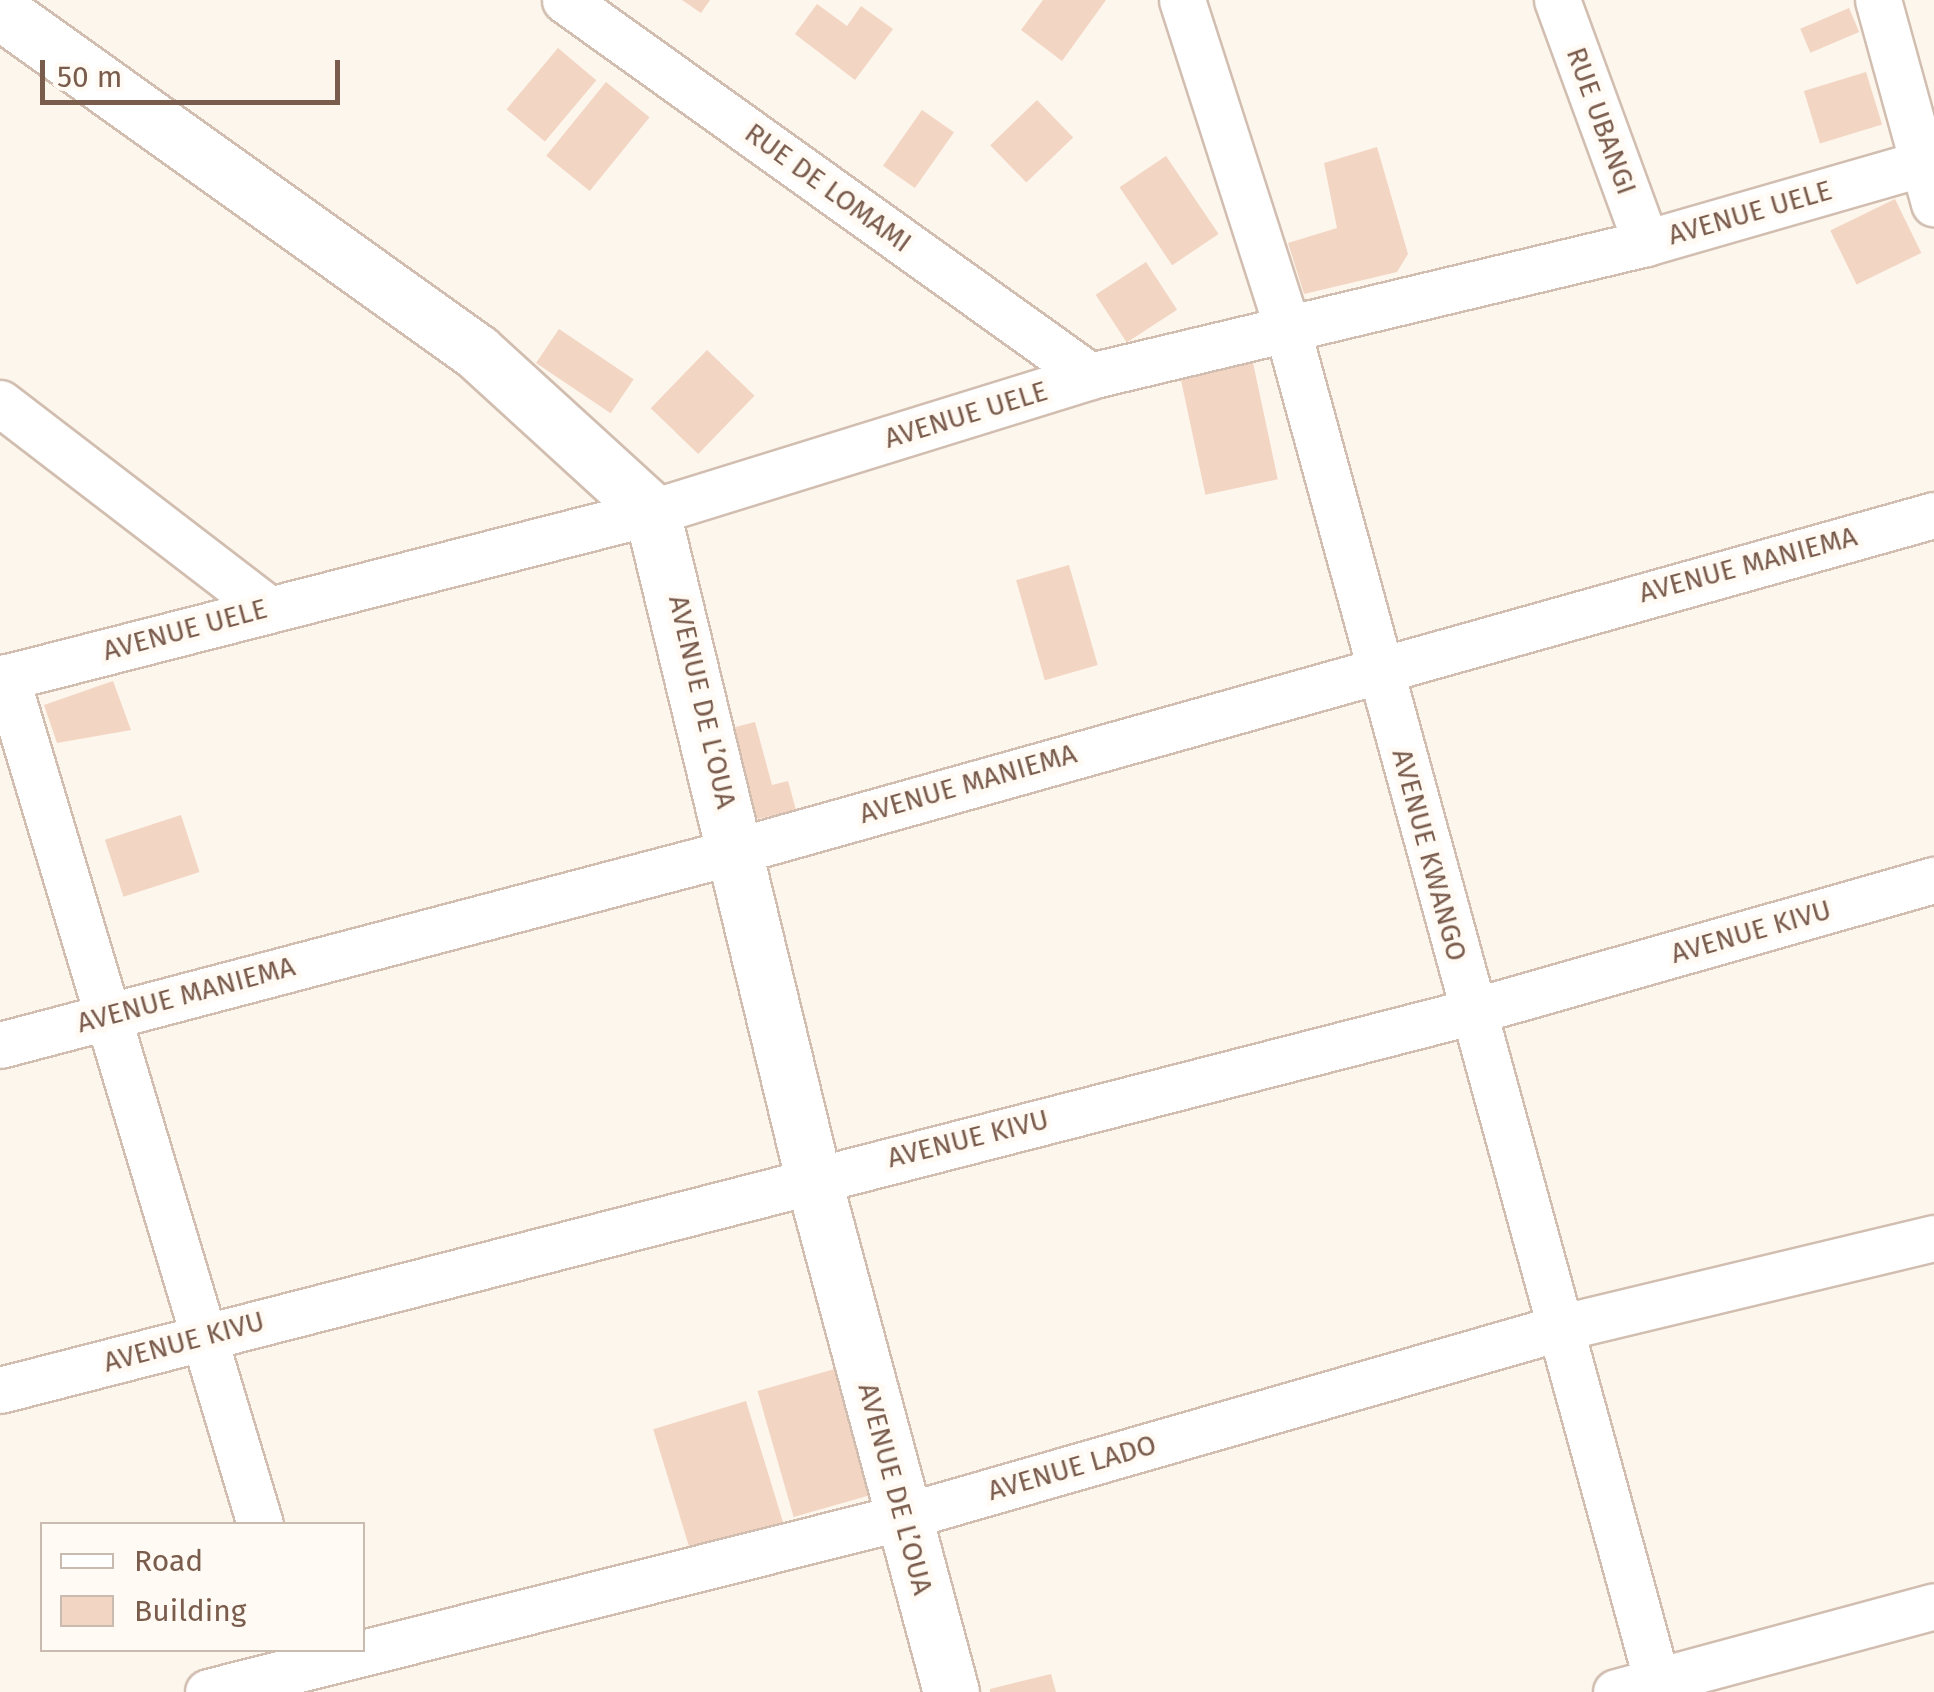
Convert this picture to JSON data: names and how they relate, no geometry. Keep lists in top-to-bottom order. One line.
{"streets":{"street":["RUE UBANGI","RUE DE LOMAMI","AVENUE UELE","AVENUE MANIEMA","AVENUE DE L’OUA","AVENUE KWANGO","AVENUE KIVU","AVENUE LADO"]},"crossings":[["RUE UBANGI","AVENUE UELE"],["RUE DE LOMAMI","AVENUE UELE"],["AVENUE UELE","AVENUE DE L’OUA"],["AVENUE UELE","AVENUE KWANGO"],["AVENUE MANIEMA","AVENUE DE L’OUA"],["AVENUE MANIEMA","AVENUE KWANGO"],["AVENUE DE L’OUA","AVENUE KIVU"],["AVENUE DE L’OUA","AVENUE LADO"],["AVENUE KWANGO","AVENUE KIVU"],["AVENUE KWANGO","AVENUE LADO"]],"legend":["Road","Building"],"scale_bar":"50 m"}
